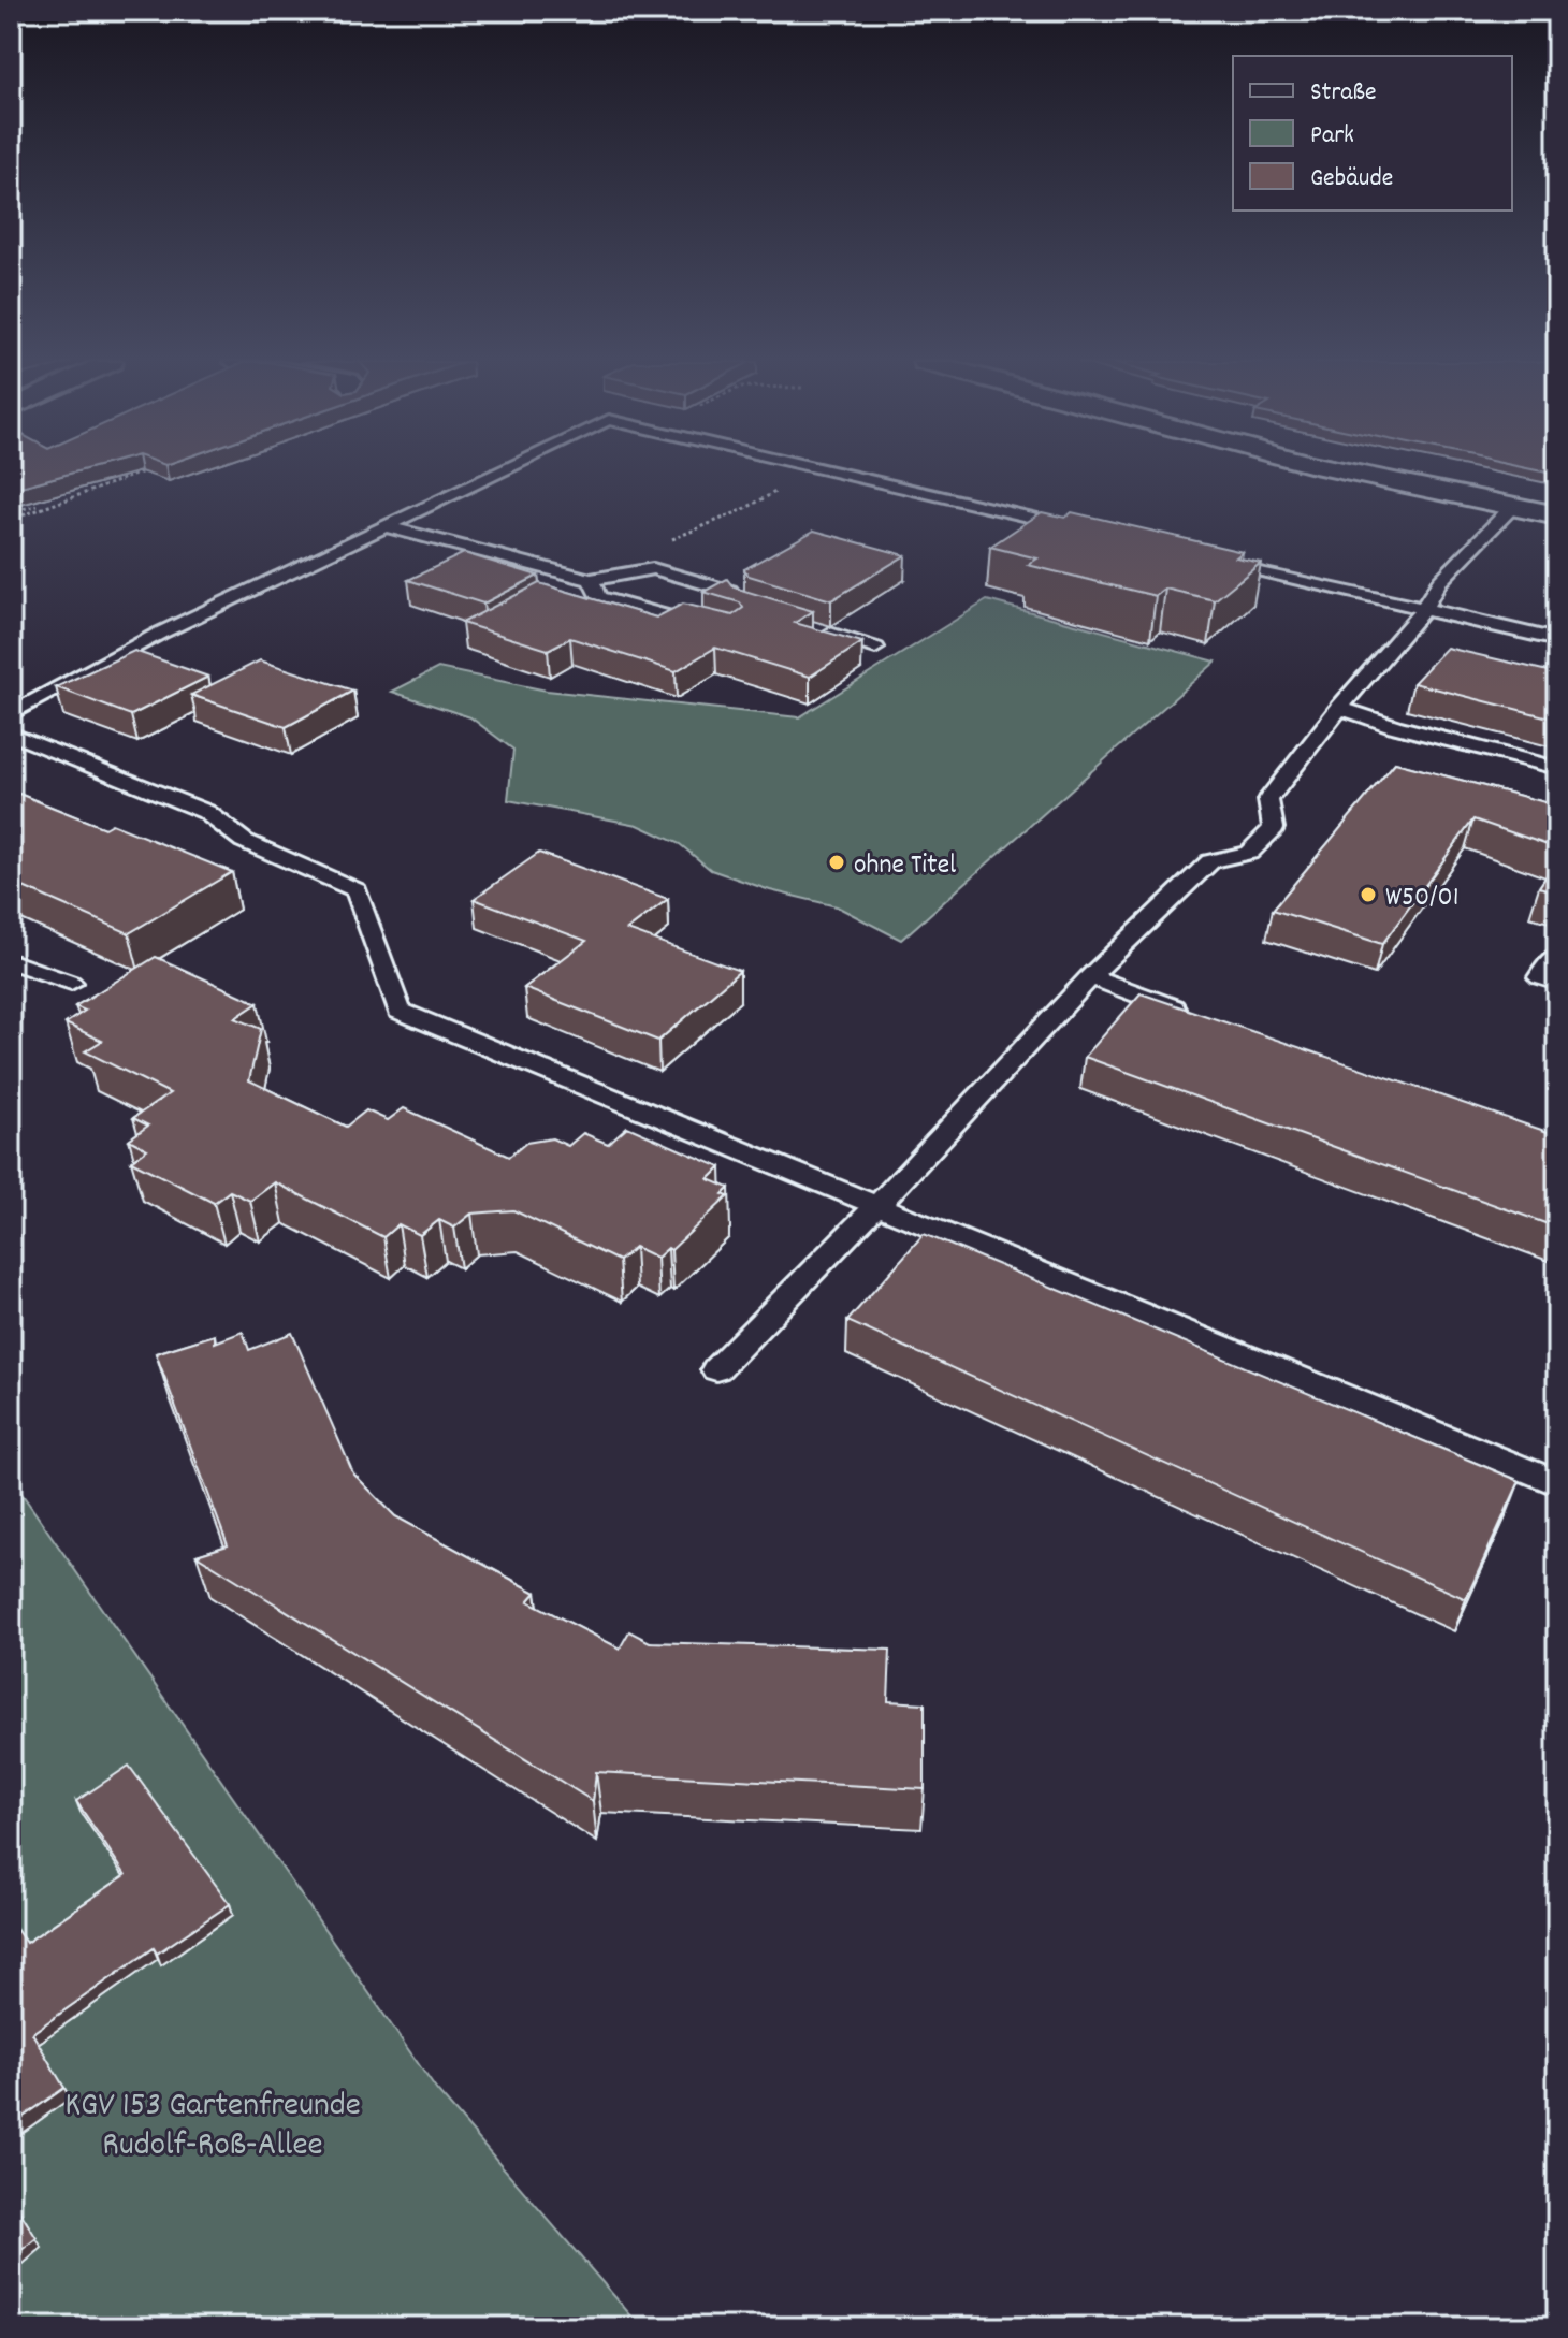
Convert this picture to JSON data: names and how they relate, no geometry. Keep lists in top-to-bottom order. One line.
{"parks":["KGV 153 Gartenfreunde Rudolf-Roß-Allee"],"places":["ohne Titel","W50/01"],"legend":["Straße","Park","Gebäude"]}
